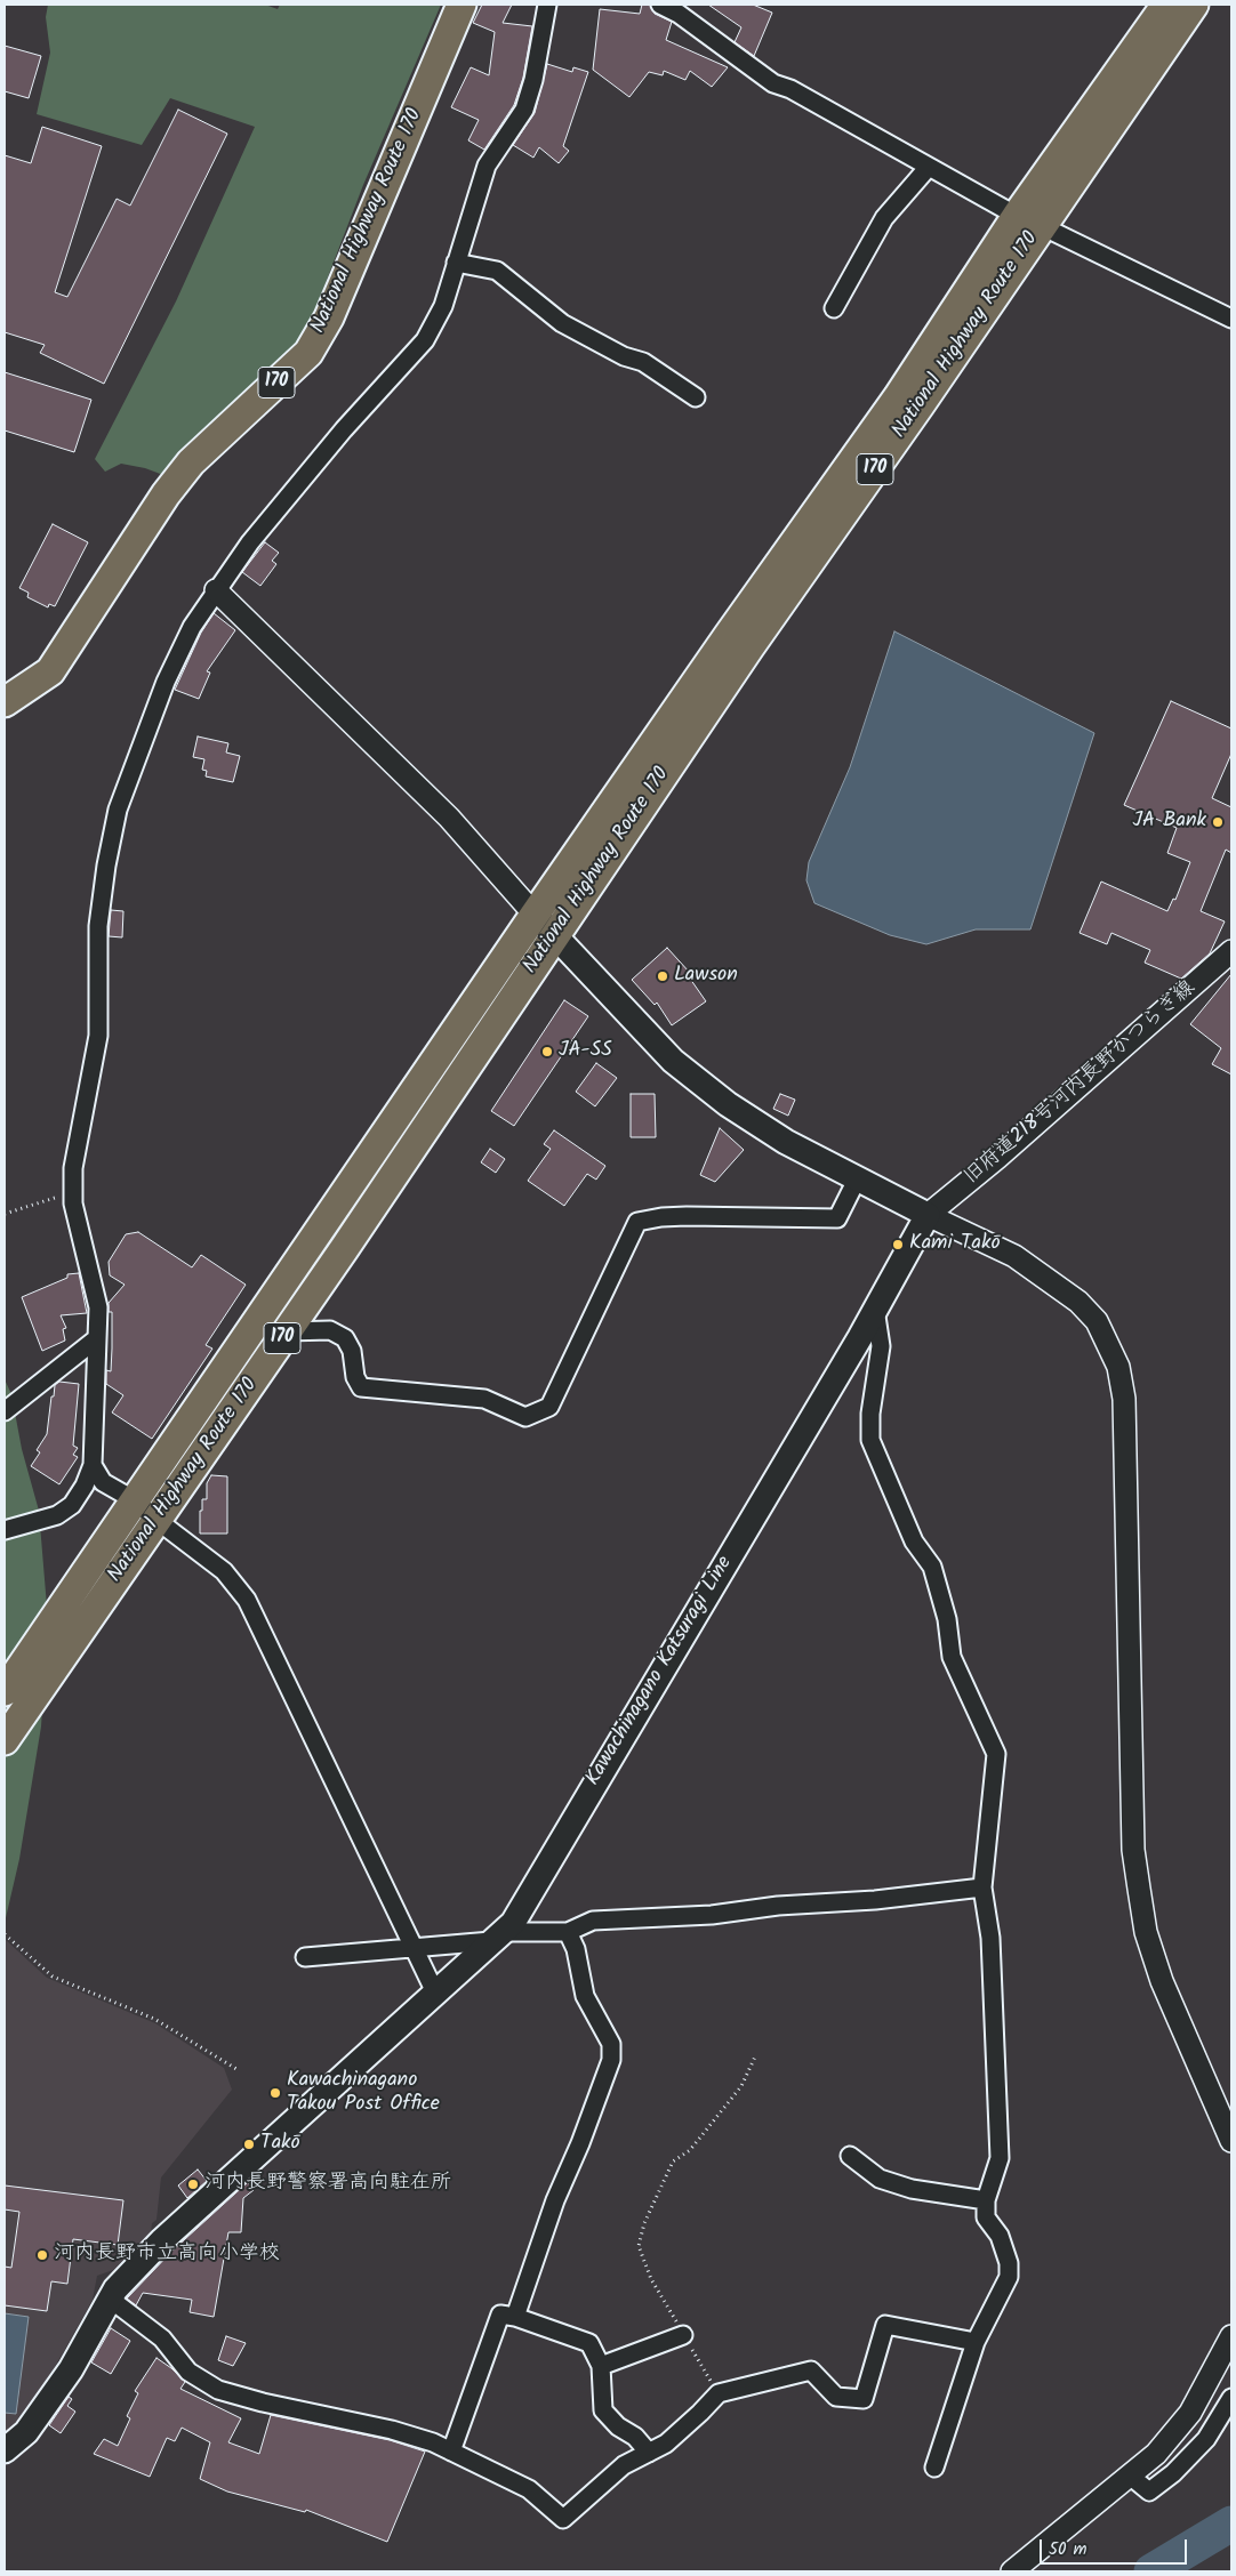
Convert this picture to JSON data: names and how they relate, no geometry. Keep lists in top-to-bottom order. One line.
{"streets":{"highway":["National Highway Route 170","170"],"main road":["Kawachinagano Katsuragi Line"],"street":["旧府道218号河内長野かつらぎ線"]},"crossings":[["旧府道218号河内長野かつらぎ線","Kawachinagano Katsuragi Line"]],"places":["JA Bank","Lawson","JA-SS","Kami Takō","Kawachinagano Takou Post Office","Takō","河内長野警察署高向駐在所","河内長野市立高向小学校"],"scale_bar":"50 m"}
